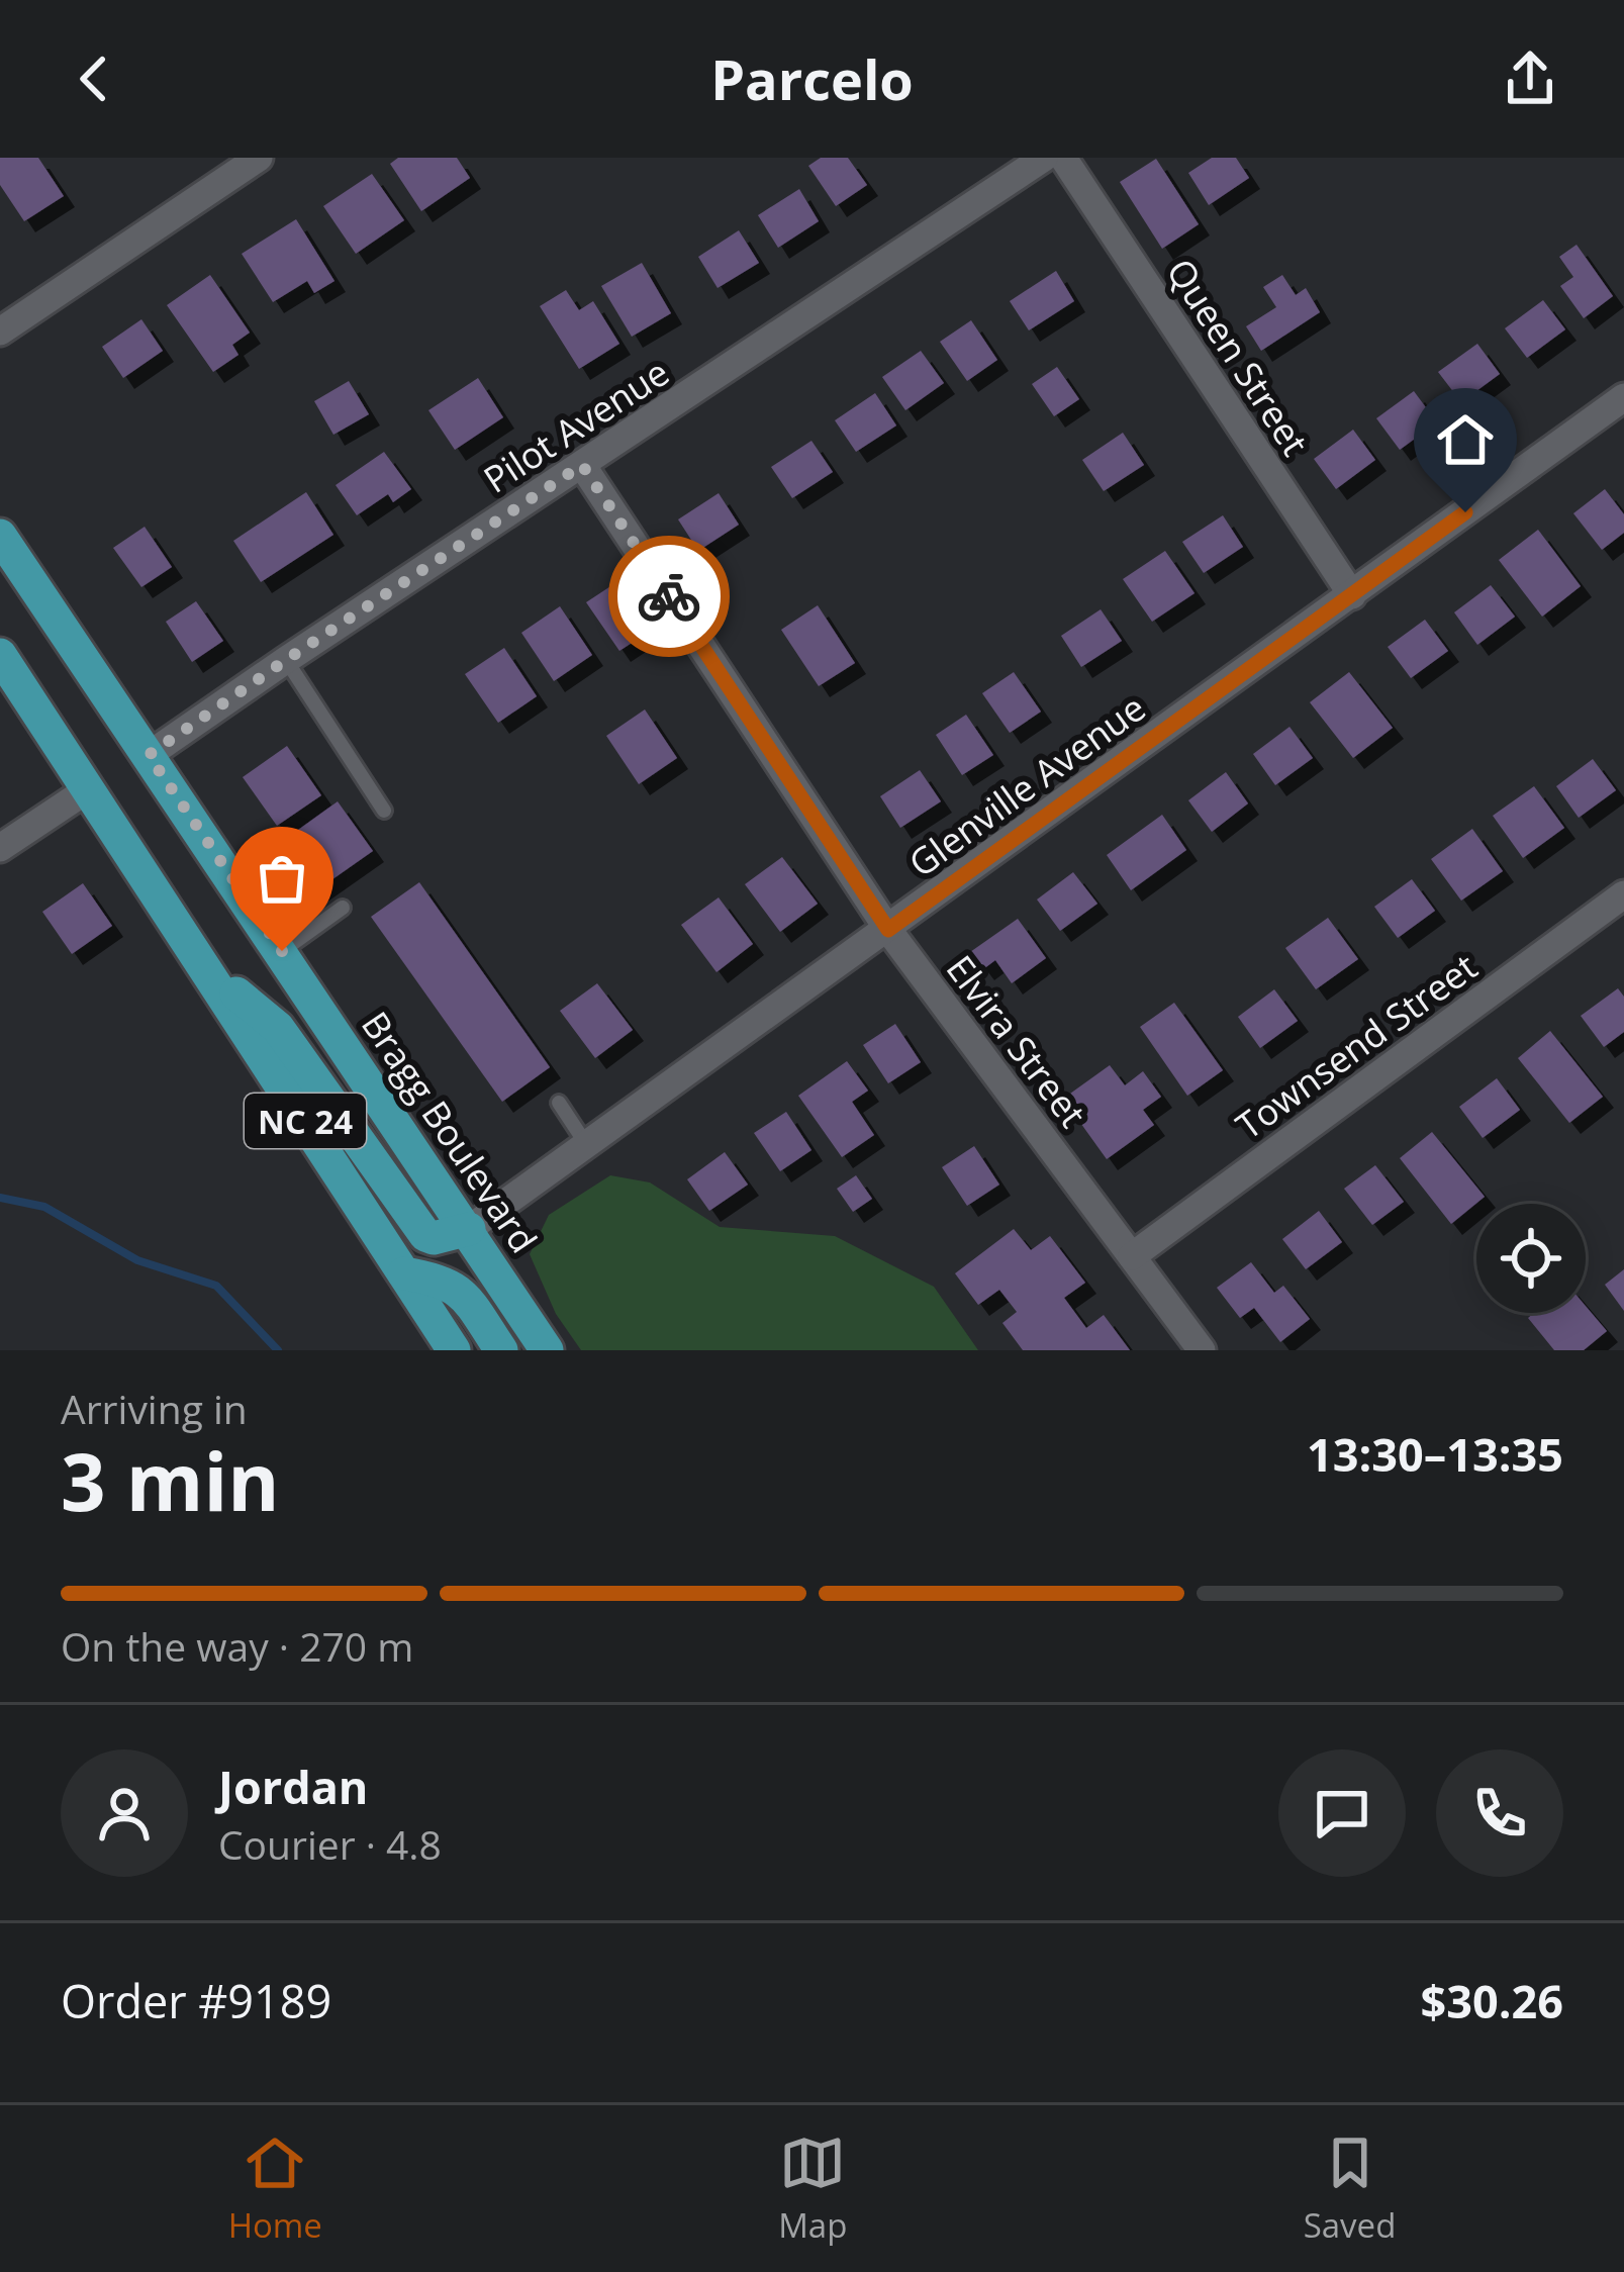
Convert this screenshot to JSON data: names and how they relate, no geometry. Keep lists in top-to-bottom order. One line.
{"streets":{"main road":["NC 24","Bragg Boulevard"],"street":["Queen Street","Pilot Avenue","Glenville Avenue","Elvira Street","Townsend Street"]},"crossings":[["Queen Street","Glenville Avenue"],["Pilot Avenue","Elvira Street"],["Pilot Avenue","Bragg Boulevard"],["Glenville Avenue","Elvira Street"],["Glenville Avenue","Bragg Boulevard"],["Elvira Street","Townsend Street"]],"page":{"header":"Parcelo","heading":["3 min","Arriving in","13:30–13:35"],"panel":["Jordan","Courier · 4.8","Order #9189","$30.26"],"bar":"On the way · 270 m","tabs":["Home","Map","Saved"]}}
